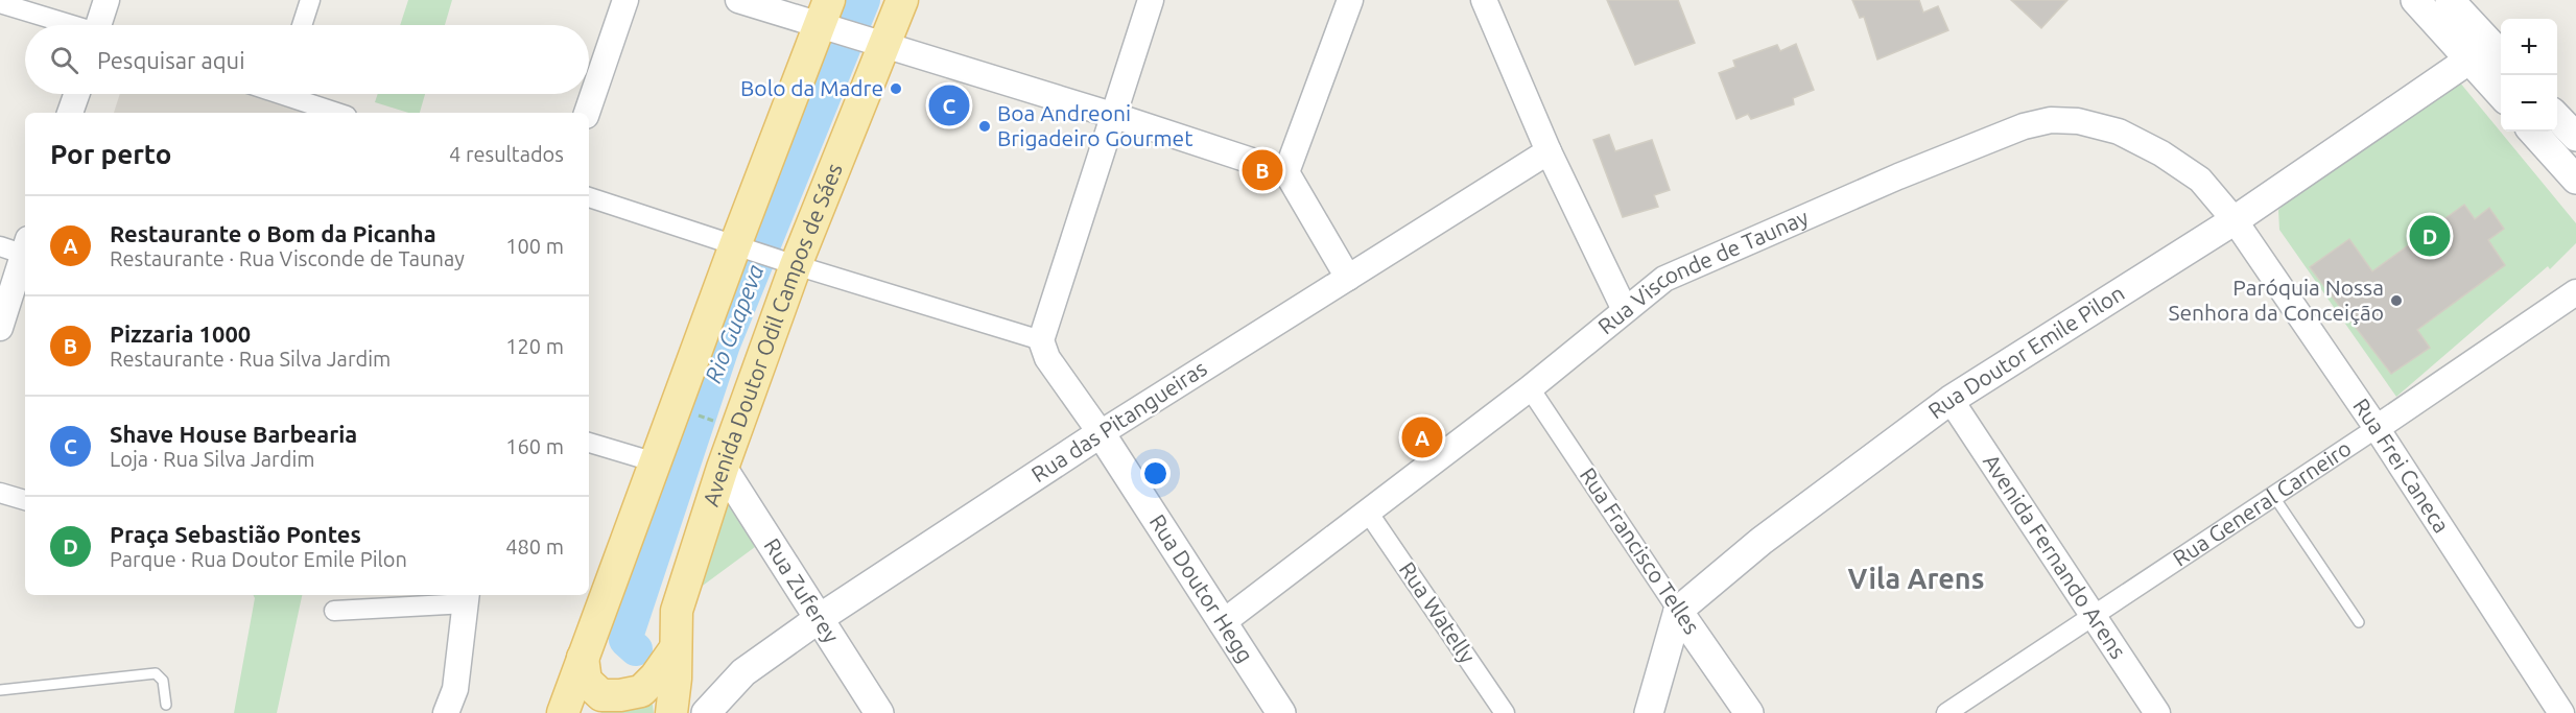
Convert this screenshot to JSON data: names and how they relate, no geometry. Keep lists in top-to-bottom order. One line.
{"streets":{"main road":["Avenida Doutor Odil Campos de Sáes","Rua Doutor Emile Pilon","Rua das Pitangueiras","Rua Francisco Telles","Rua Doutor Hegg","Rua Zuferey"],"street":["Rua Visconde de Taunay","Rua Frei Caneca","Rua General Carneiro","Avenida Fernando Arens","Rua Watelly"]},"crossings":[["Rua Visconde de Taunay","Rua Doutor Emile Pilon"],["Rua Visconde de Taunay","Rua Frei Caneca"],["Rua Visconde de Taunay","Rua Francisco Telles"],["Rua Visconde de Taunay","Rua Doutor Hegg"],["Rua Visconde de Taunay","Rua Watelly"],["Avenida Doutor Odil Campos de Sáes","Rua Zuferey"],["Rua Doutor Emile Pilon","Rua Frei Caneca"],["Rua Doutor Emile Pilon","Rua Francisco Telles"],["Rua Doutor Emile Pilon","Avenida Fernando Arens"],["Rua das Pitangueiras","Rua Doutor Hegg"],["Rua das Pitangueiras","Rua Zuferey"],["Rua Frei Caneca","Rua General Carneiro"],["Rua General Carneiro","Avenida Fernando Arens"]],"districts":["Vila Arens"],"water":["Rio Guapeva"],"places":["Bolo da Madre","Boa Andreoni Brigadeiro Gourmet","Paróquia Nossa Senhora da Conceição"],"page":{"map_buttons":["+","−"],"search":"Pesquisar aqui","pins":["C","B","D","A"],"heading":["Por perto","4 resultados"],"list":[{"mark":"A","name":"Restaurante o Bom da Picanha","note":"Restaurante · Rua Visconde de Taunay","value":"100 m"},{"mark":"B","name":"Pizzaria 1000","note":"Restaurante · Rua Silva Jardim","value":"120 m"},{"mark":"C","name":"Shave House Barbearia","note":"Loja · Rua Silva Jardim","value":"160 m"},{"mark":"D","name":"Praça Sebastião Pontes","note":"Parque · Rua Doutor Emile Pilon","value":"480 m"}]}}
